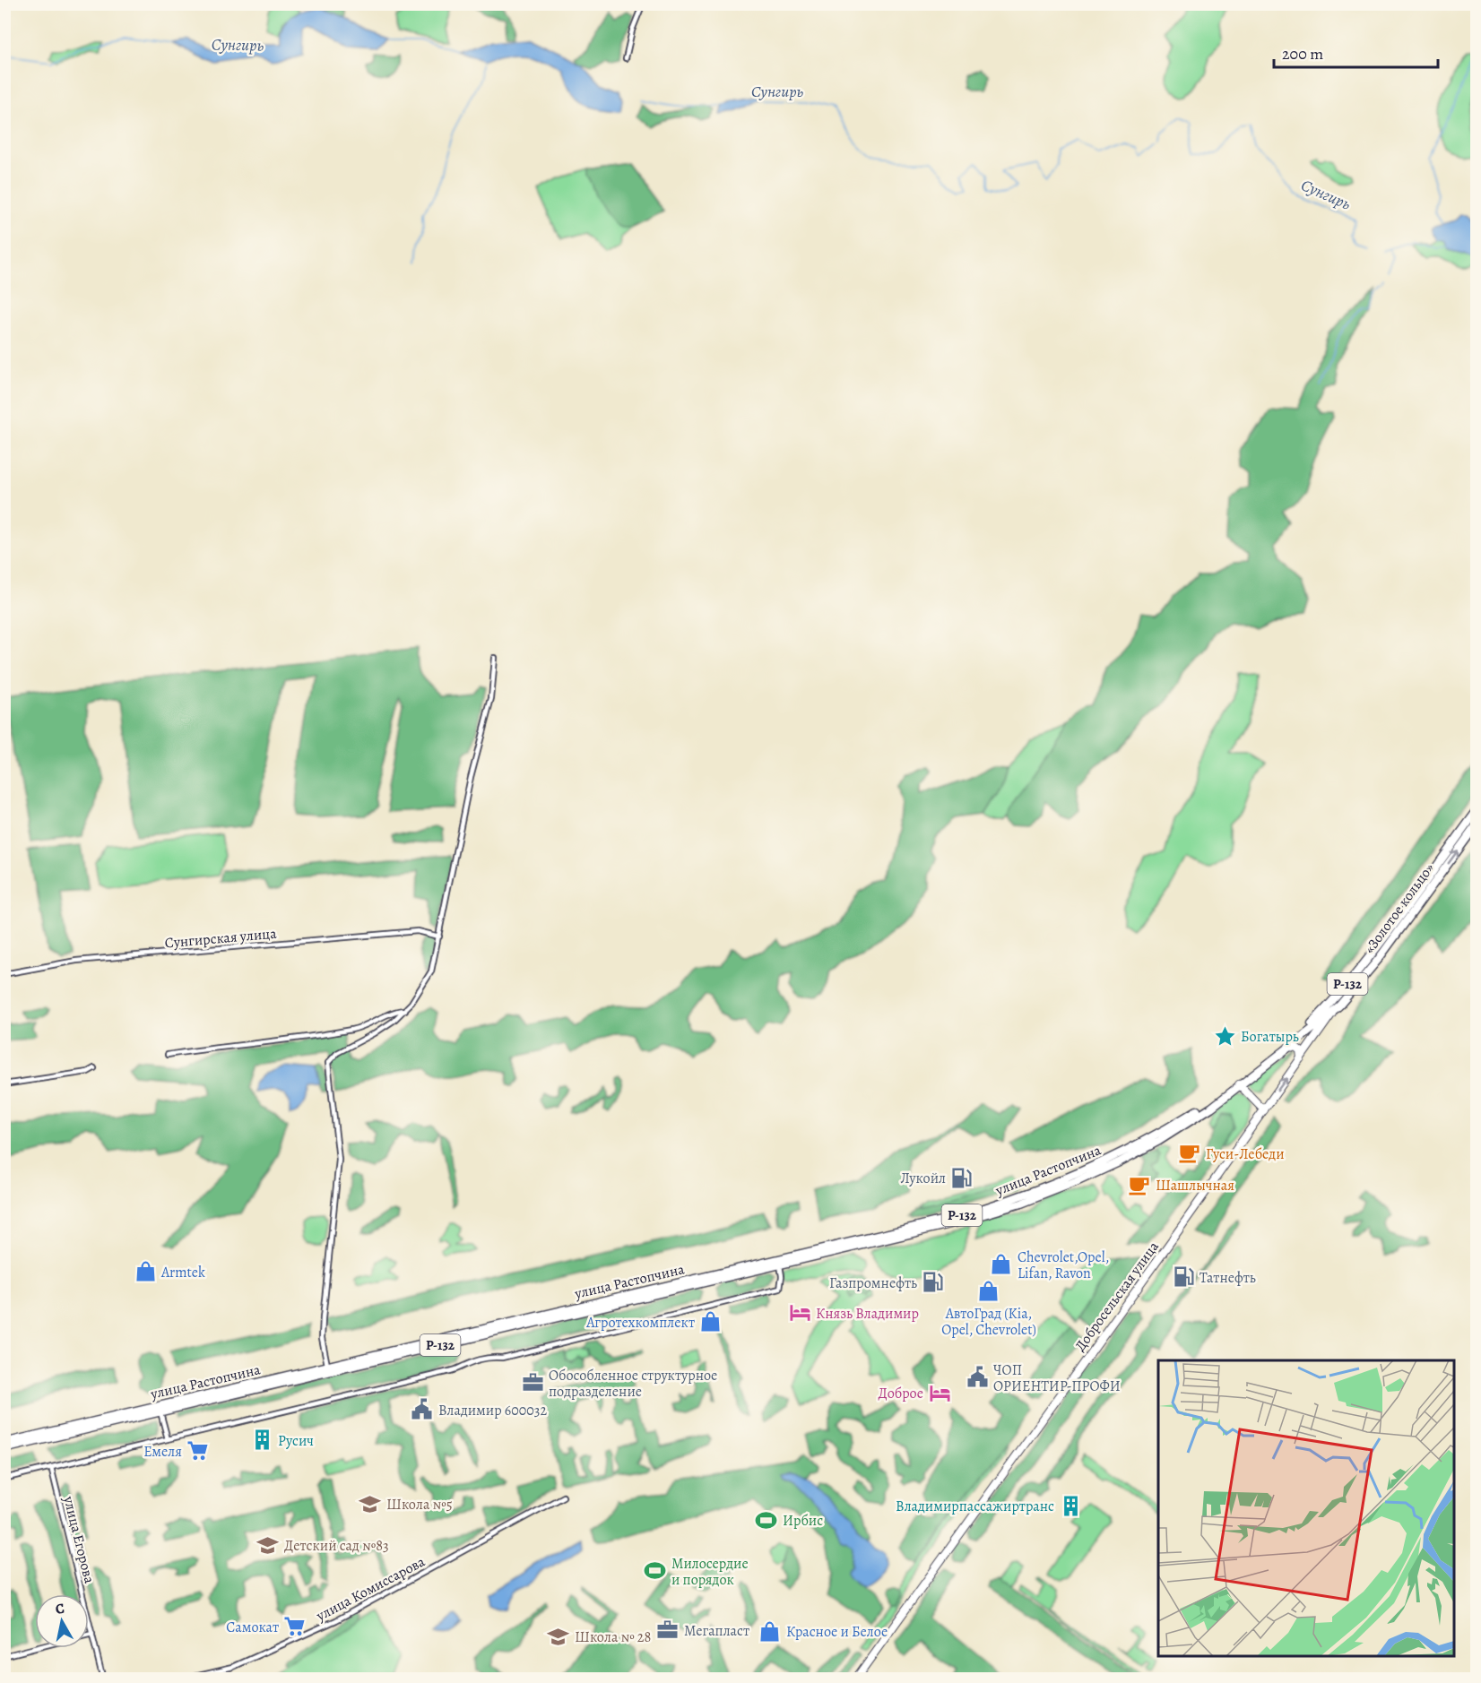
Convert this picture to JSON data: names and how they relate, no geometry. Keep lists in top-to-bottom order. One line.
{"streets":{"highway":["«Золотое кольцо»","Р-132","улица Растопчина"],"main road":["Добросельская улица"],"street":["Сунгирская улица","улица Егорова","улица Комиссарова"]},"crossings":[["«Золотое кольцо»","улица Растопчина"],["«Золотое кольцо»","Добросельская улица"],["улица Растопчина","Добросельская улица"]],"water":["Сунгирь"],"places":{"place":["Богатырь"],"cafe":["Гуси-Лебеди","Шашлычная"],"fuel station":["Лукойл","Татнефть","Газпромнефть"],"shop":["Chevrolet,Opel, Lifan, Ravon","Armtek","АвтоГрад (Kia, Opel, Chevrolet)","Агротехкомплект","Красное и Белое"],"hotel":["Князь Владимир","Доброе"],"public building":["ЧОП ОРИЕНТИР-ПРОФИ","Владимир 600032"],"office":["Обособленное структурное подразделение","Мегапласт"],"building":["Русич","Владимирпассажиртранс"],"supermarket":["Емеля","Самокат"],"school or university":["Школа №5","Детский сад №83","Школа № 28"],"sports":["Ирбис","Милосердие и порядок"]},"scale_bar":"200 m","north":"top"}
